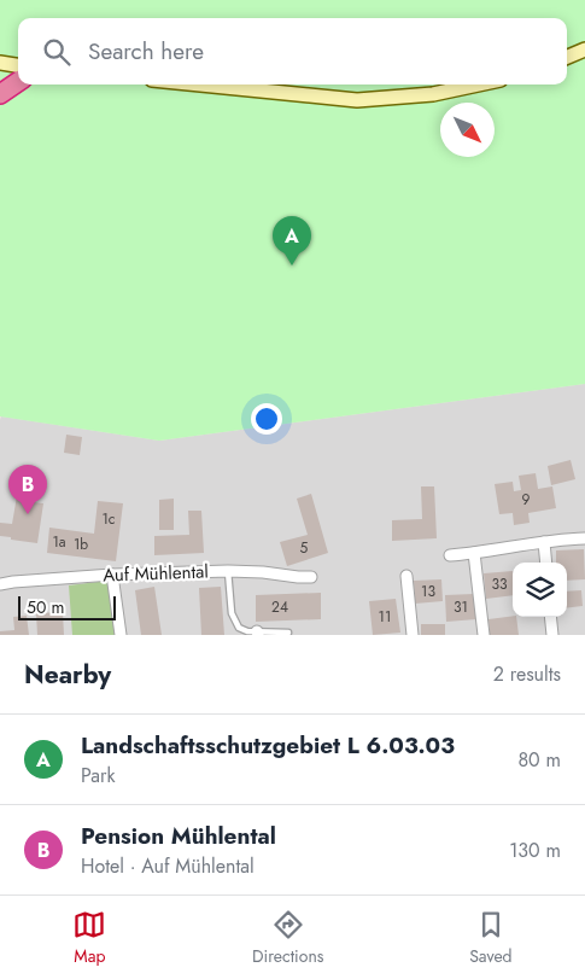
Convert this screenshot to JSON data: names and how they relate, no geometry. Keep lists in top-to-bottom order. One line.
{"streets":{"street":["Auf Mühlental"]},"house_numbers":["9","1c","1a","1b","5","33","13","24","31","11"],"scale_bar":"50 m","north":"bottom right","page":{"search":"Search here","pins":["A","B"],"scale":"50 m","heading":["Nearby","2 results"],"list":[{"mark":"A","name":"Landschaftsschutzgebiet L 6.03.03","note":"Park","value":"80 m"},{"mark":"B","name":"Pension Mühlental","note":"Hotel · Auf Mühlental","value":"130 m"}],"nav":["Map","Directions","Saved"]}}
